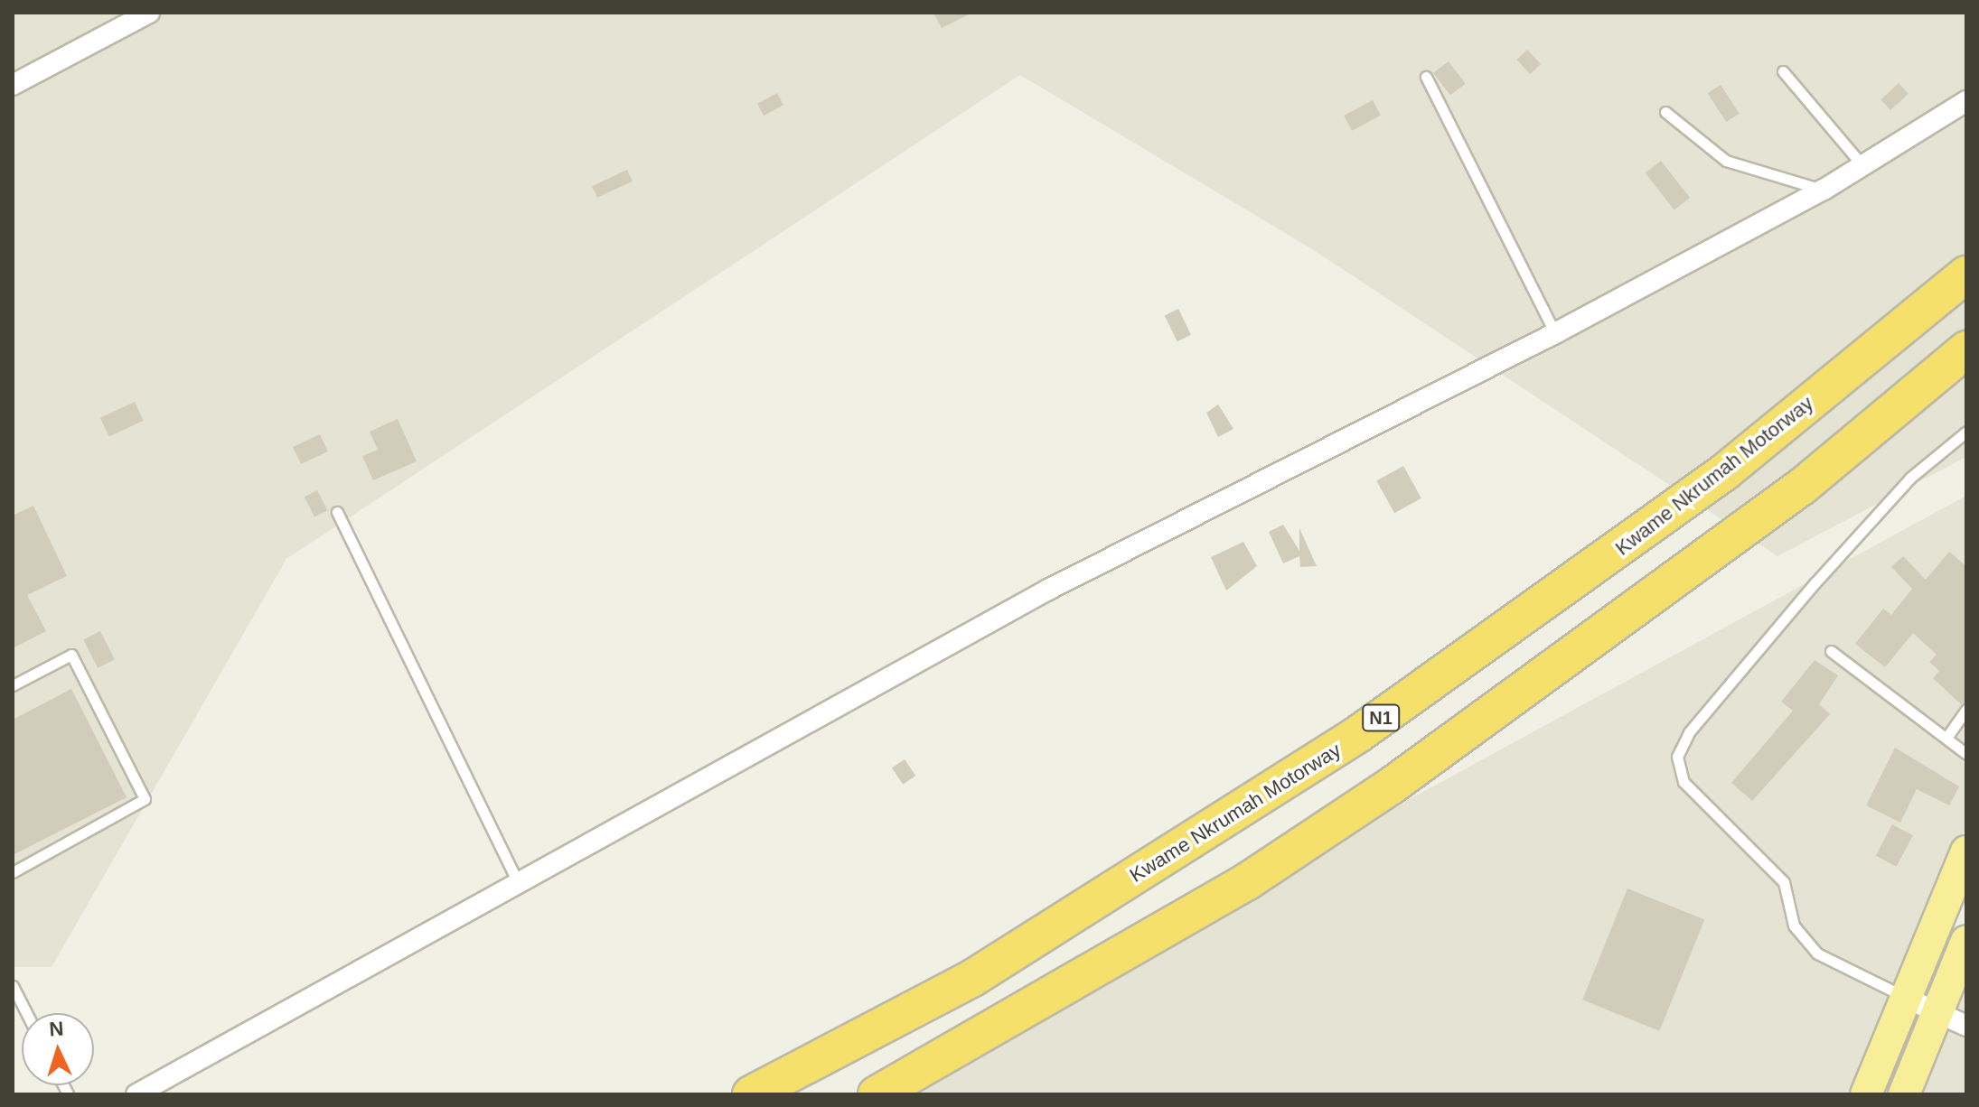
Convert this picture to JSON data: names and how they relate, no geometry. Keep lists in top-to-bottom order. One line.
{"streets":{"highway":["Kwame Nkrumah Motorway","N1"]},"north":"top"}
